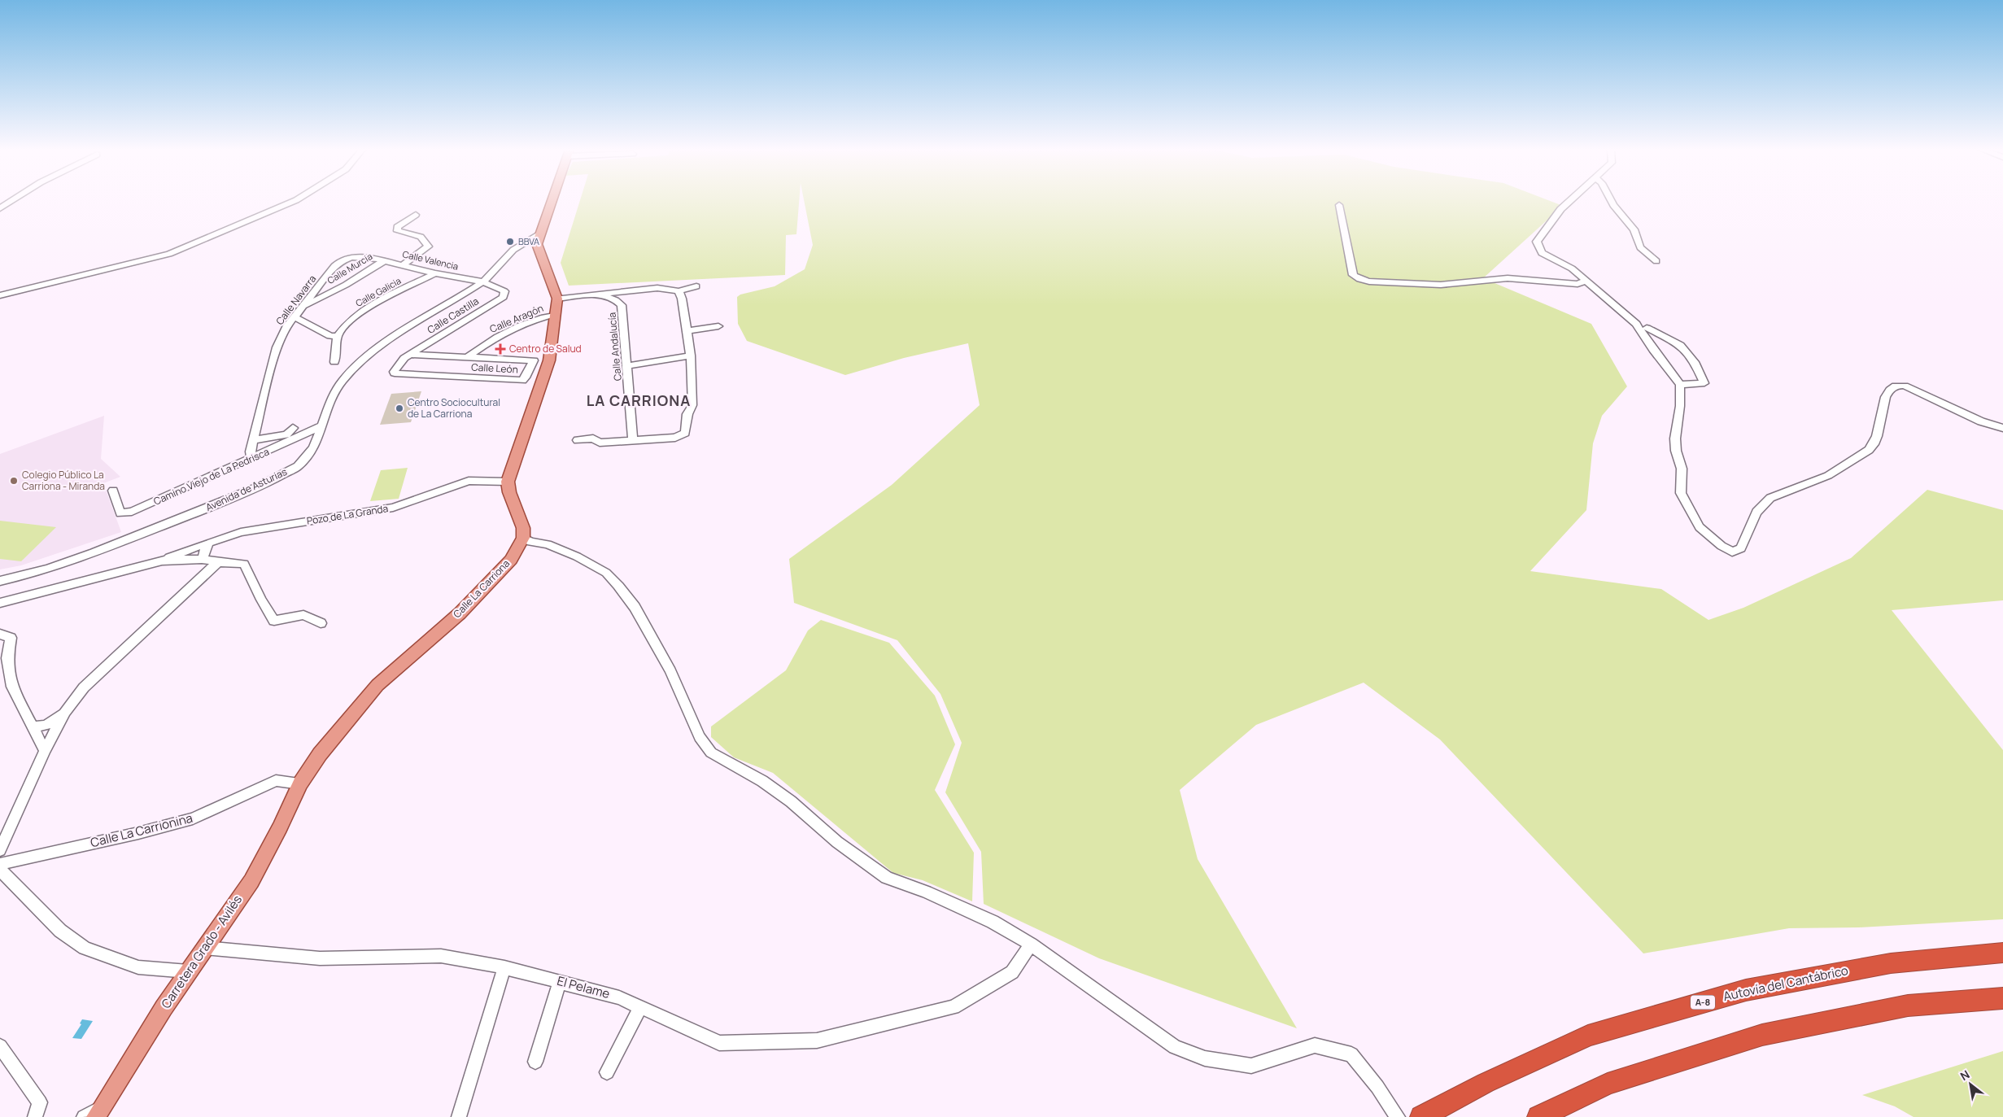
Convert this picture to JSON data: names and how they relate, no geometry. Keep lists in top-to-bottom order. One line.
{"streets":{"highway":["Autovía del Cantábrico","A-8"],"main road":["Calle La Carriona","Carretera Grado - Avilés"],"street":["Calle Valencia","Calle Murcia","Calle Galicia","Calle Navarra","Calle Castilla","Calle Aragón","Calle Andalucía","Calle León","Camino Viejo de La Pedrisca","Avenida de Asturias","Pozo de La Granda","Calle La Carrionina","El Pelame"]},"crossings":[["Calle Valencia","Calle Murcia"],["Calle Valencia","Calle Galicia"],["Calle Valencia","Calle Navarra"],["Calle Valencia","Calle Castilla"],["Calle Valencia","Avenida de Asturias"],["Calle Murcia","Calle Navarra"],["Calle Navarra","Camino Viejo de La Pedrisca"],["Calle Castilla","Calle León"],["Calle Castilla","Avenida de Asturias"],["Calle Aragón","Calle León"],["Camino Viejo de La Pedrisca","Avenida de Asturias"],["Calle La Carriona","Calle La Carrionina"],["Calle La Carriona","Carretera Grado - Avilés"],["Calle La Carrionina","Carretera Grado - Avilés"],["Carretera Grado - Avilés","El Pelame"]],"districts":["LA CARRIONA"],"places":{"other":["BBVA","Centro Sociocultural de La Carriona","Colegio Público La Carriona - Miranda"],"health":["Centro de Salud"]},"north":"top left"}
